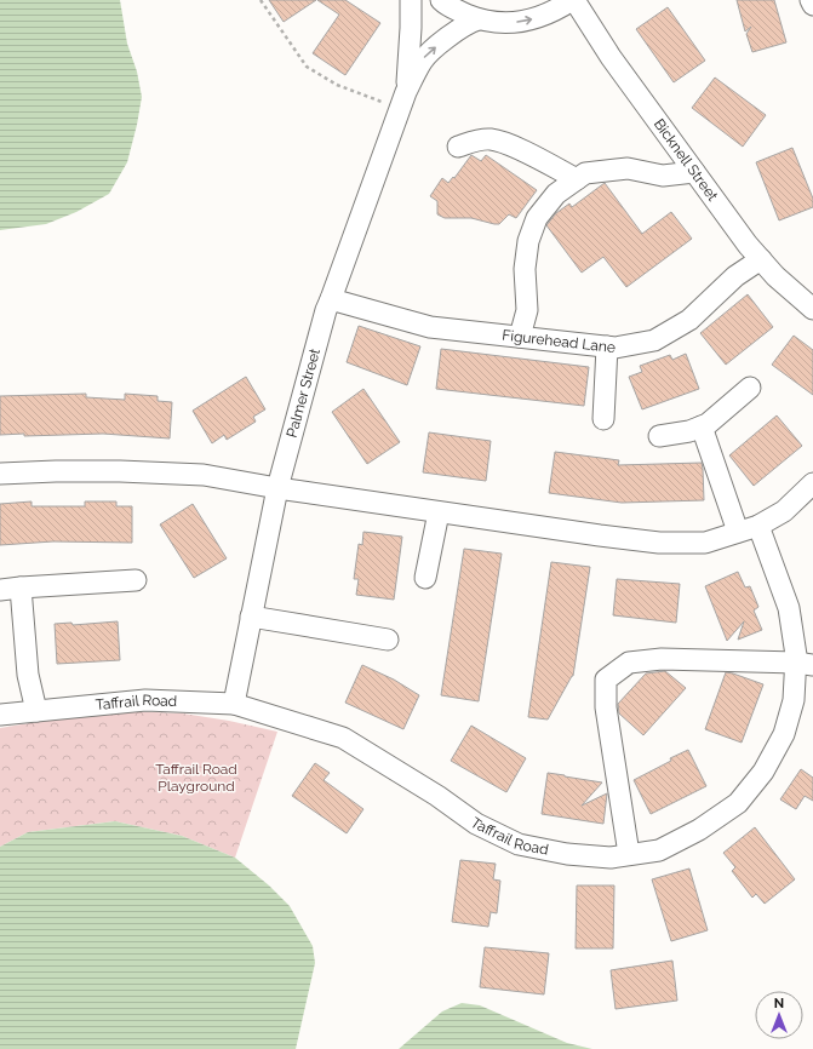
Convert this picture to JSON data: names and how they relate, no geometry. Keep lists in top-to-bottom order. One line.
{"streets":{"street":["Bicknell Street","Figurehead Lane","Palmer Street","Taffrail Road"]},"crossings":[["Bicknell Street","Figurehead Lane"],["Figurehead Lane","Palmer Street"],["Palmer Street","Taffrail Road"]],"parks":["Taffrail Road Playground"],"north":"top"}
